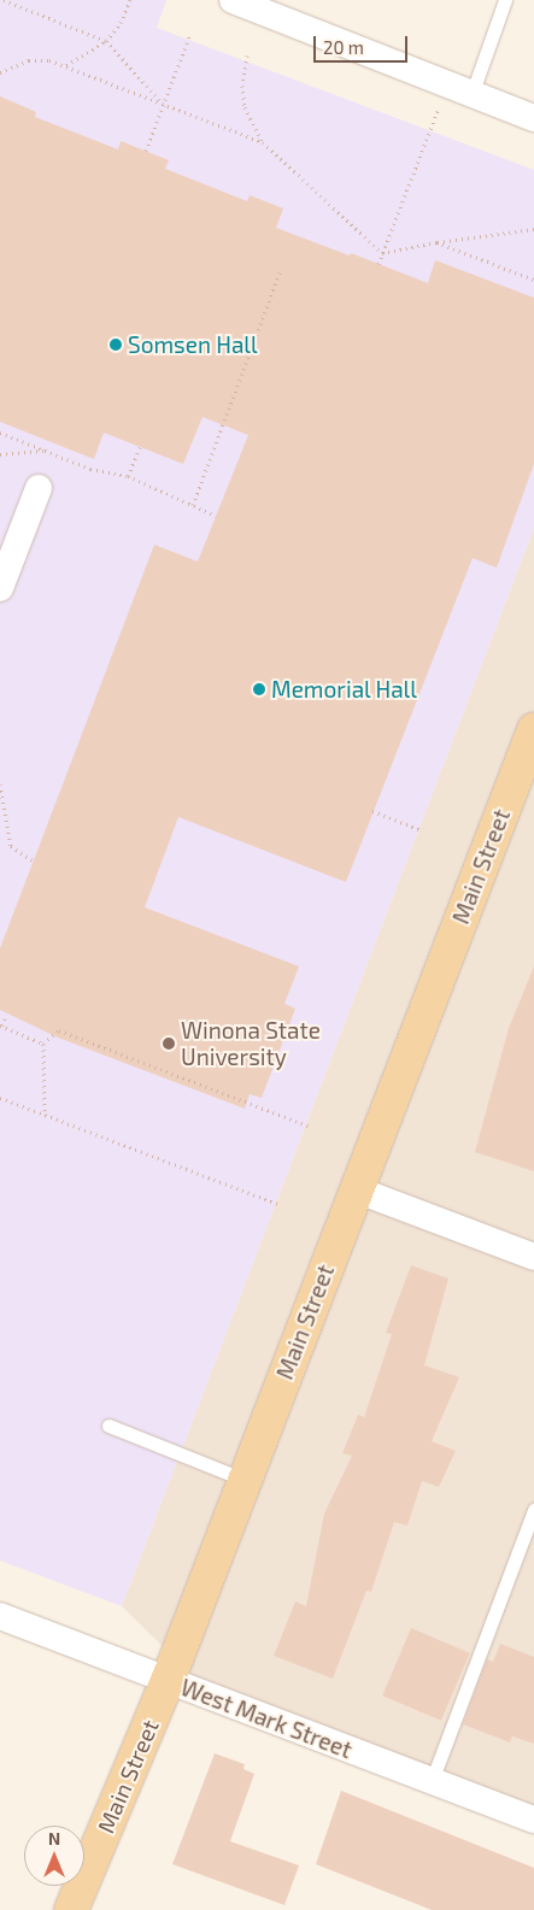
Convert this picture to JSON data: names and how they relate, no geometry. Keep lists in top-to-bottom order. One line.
{"streets":{"main road":["Main Street"],"street":["West Mark Street"]},"crossings":[["Main Street","West Mark Street"]],"places":["Somsen Hall","Memorial Hall","Winona State University"],"scale_bar":"20 m","north":"top"}
